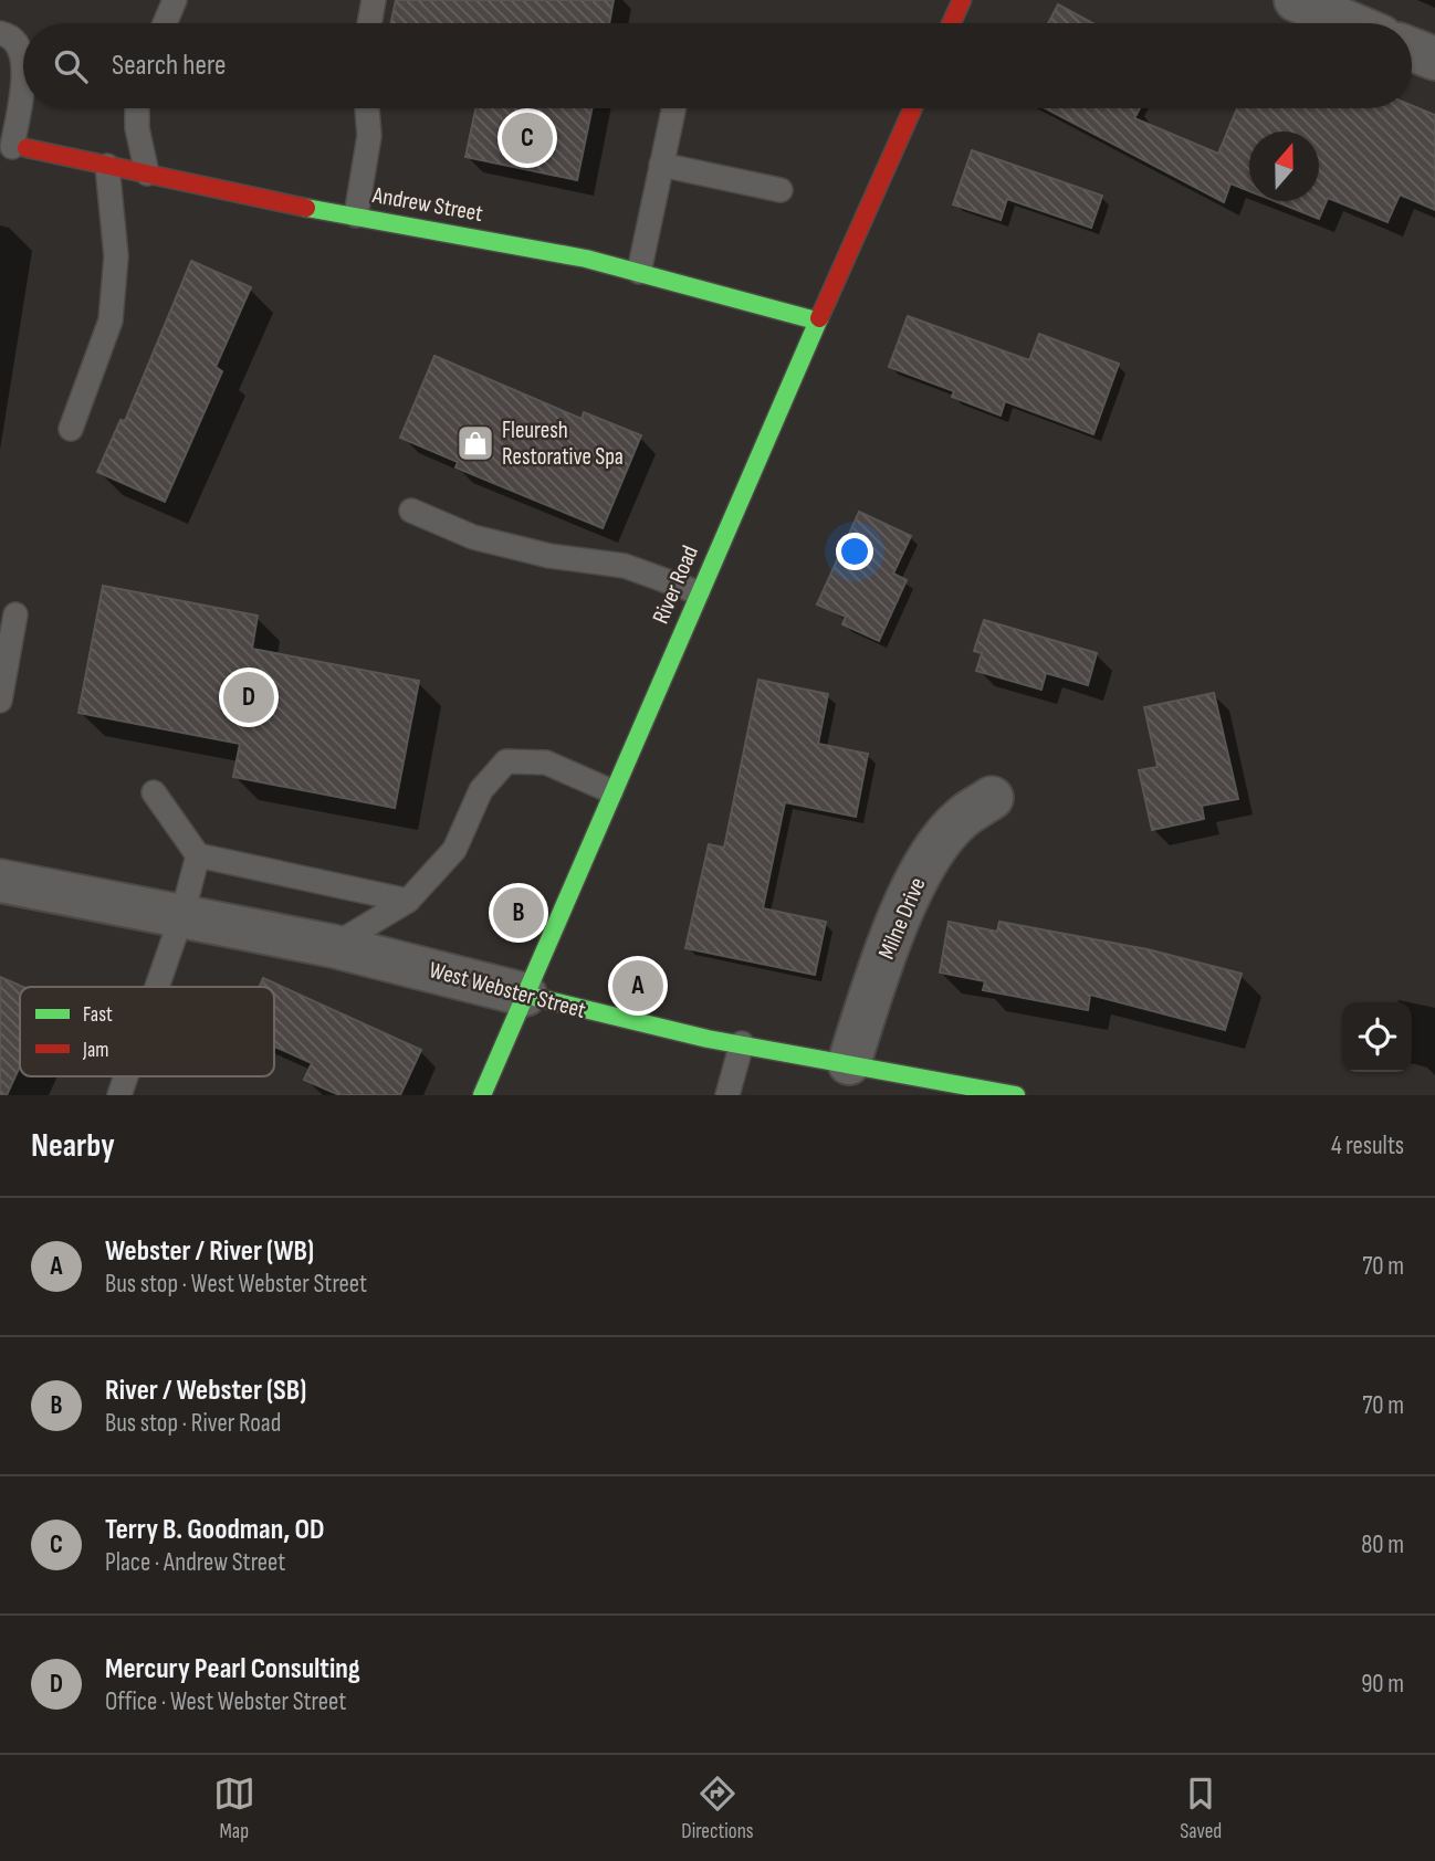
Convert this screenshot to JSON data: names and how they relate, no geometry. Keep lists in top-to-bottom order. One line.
{"streets":{"street":["Andrew Street","River Road","Milne Drive","West Webster Street"]},"crossings":[["Andrew Street","River Road"],["River Road","West Webster Street"],["Milne Drive","West Webster Street"]],"places":{"shop":["Fleuresh Restorative Spa"]},"legend":["Fast","Jam"],"north":"top","page":{"search":"Search here","pins":["C","D","B","A"],"heading":["Nearby","4 results"],"list":[{"mark":"A","name":"Webster / River (WB)","note":"Bus stop · West Webster Street","value":"70 m"},{"mark":"B","name":"River / Webster (SB)","note":"Bus stop · River Road","value":"70 m"},{"mark":"C","name":"Terry B. Goodman, OD","note":"Place · Andrew Street","value":"80 m"},{"mark":"D","name":"Mercury Pearl Consulting","note":"Office · West Webster Street","value":"90 m"}],"nav":["Map","Directions","Saved"]}}
